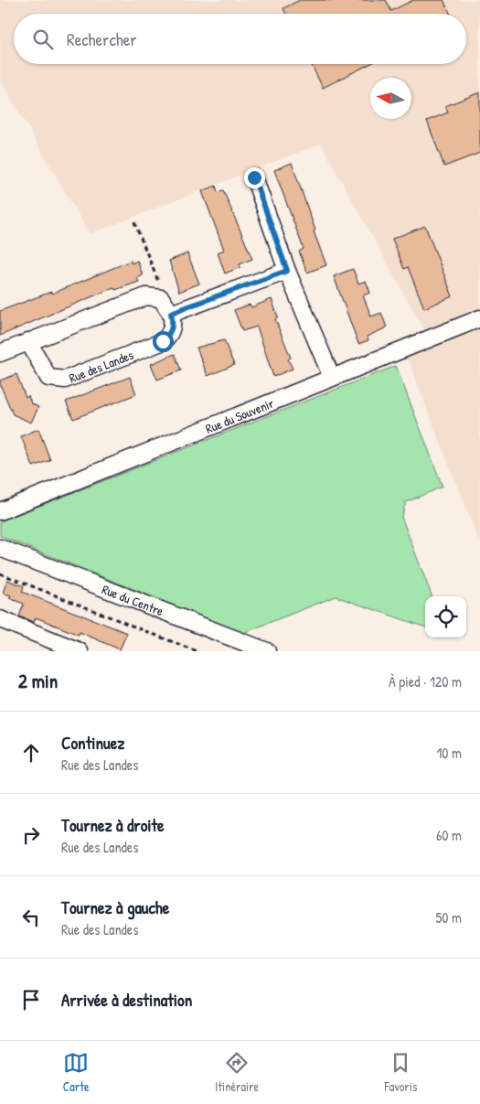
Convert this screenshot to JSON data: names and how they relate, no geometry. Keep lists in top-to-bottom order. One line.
{"streets":{"street":["Rue des Landes","Rue du Souvenir","Rue du Centre"]},"north":"left","page":{"search":"Rechercher","heading":["2 min","À pied · 120 m"],"list":[["Continuez","Rue des Landes","10 m"],["Tournez à droite","Rue des Landes","60 m"],["Tournez à gauche","Rue des Landes","50 m"],"Arrivée à destination"],"nav":["Carte","Itinéraire","Favoris"]}}
